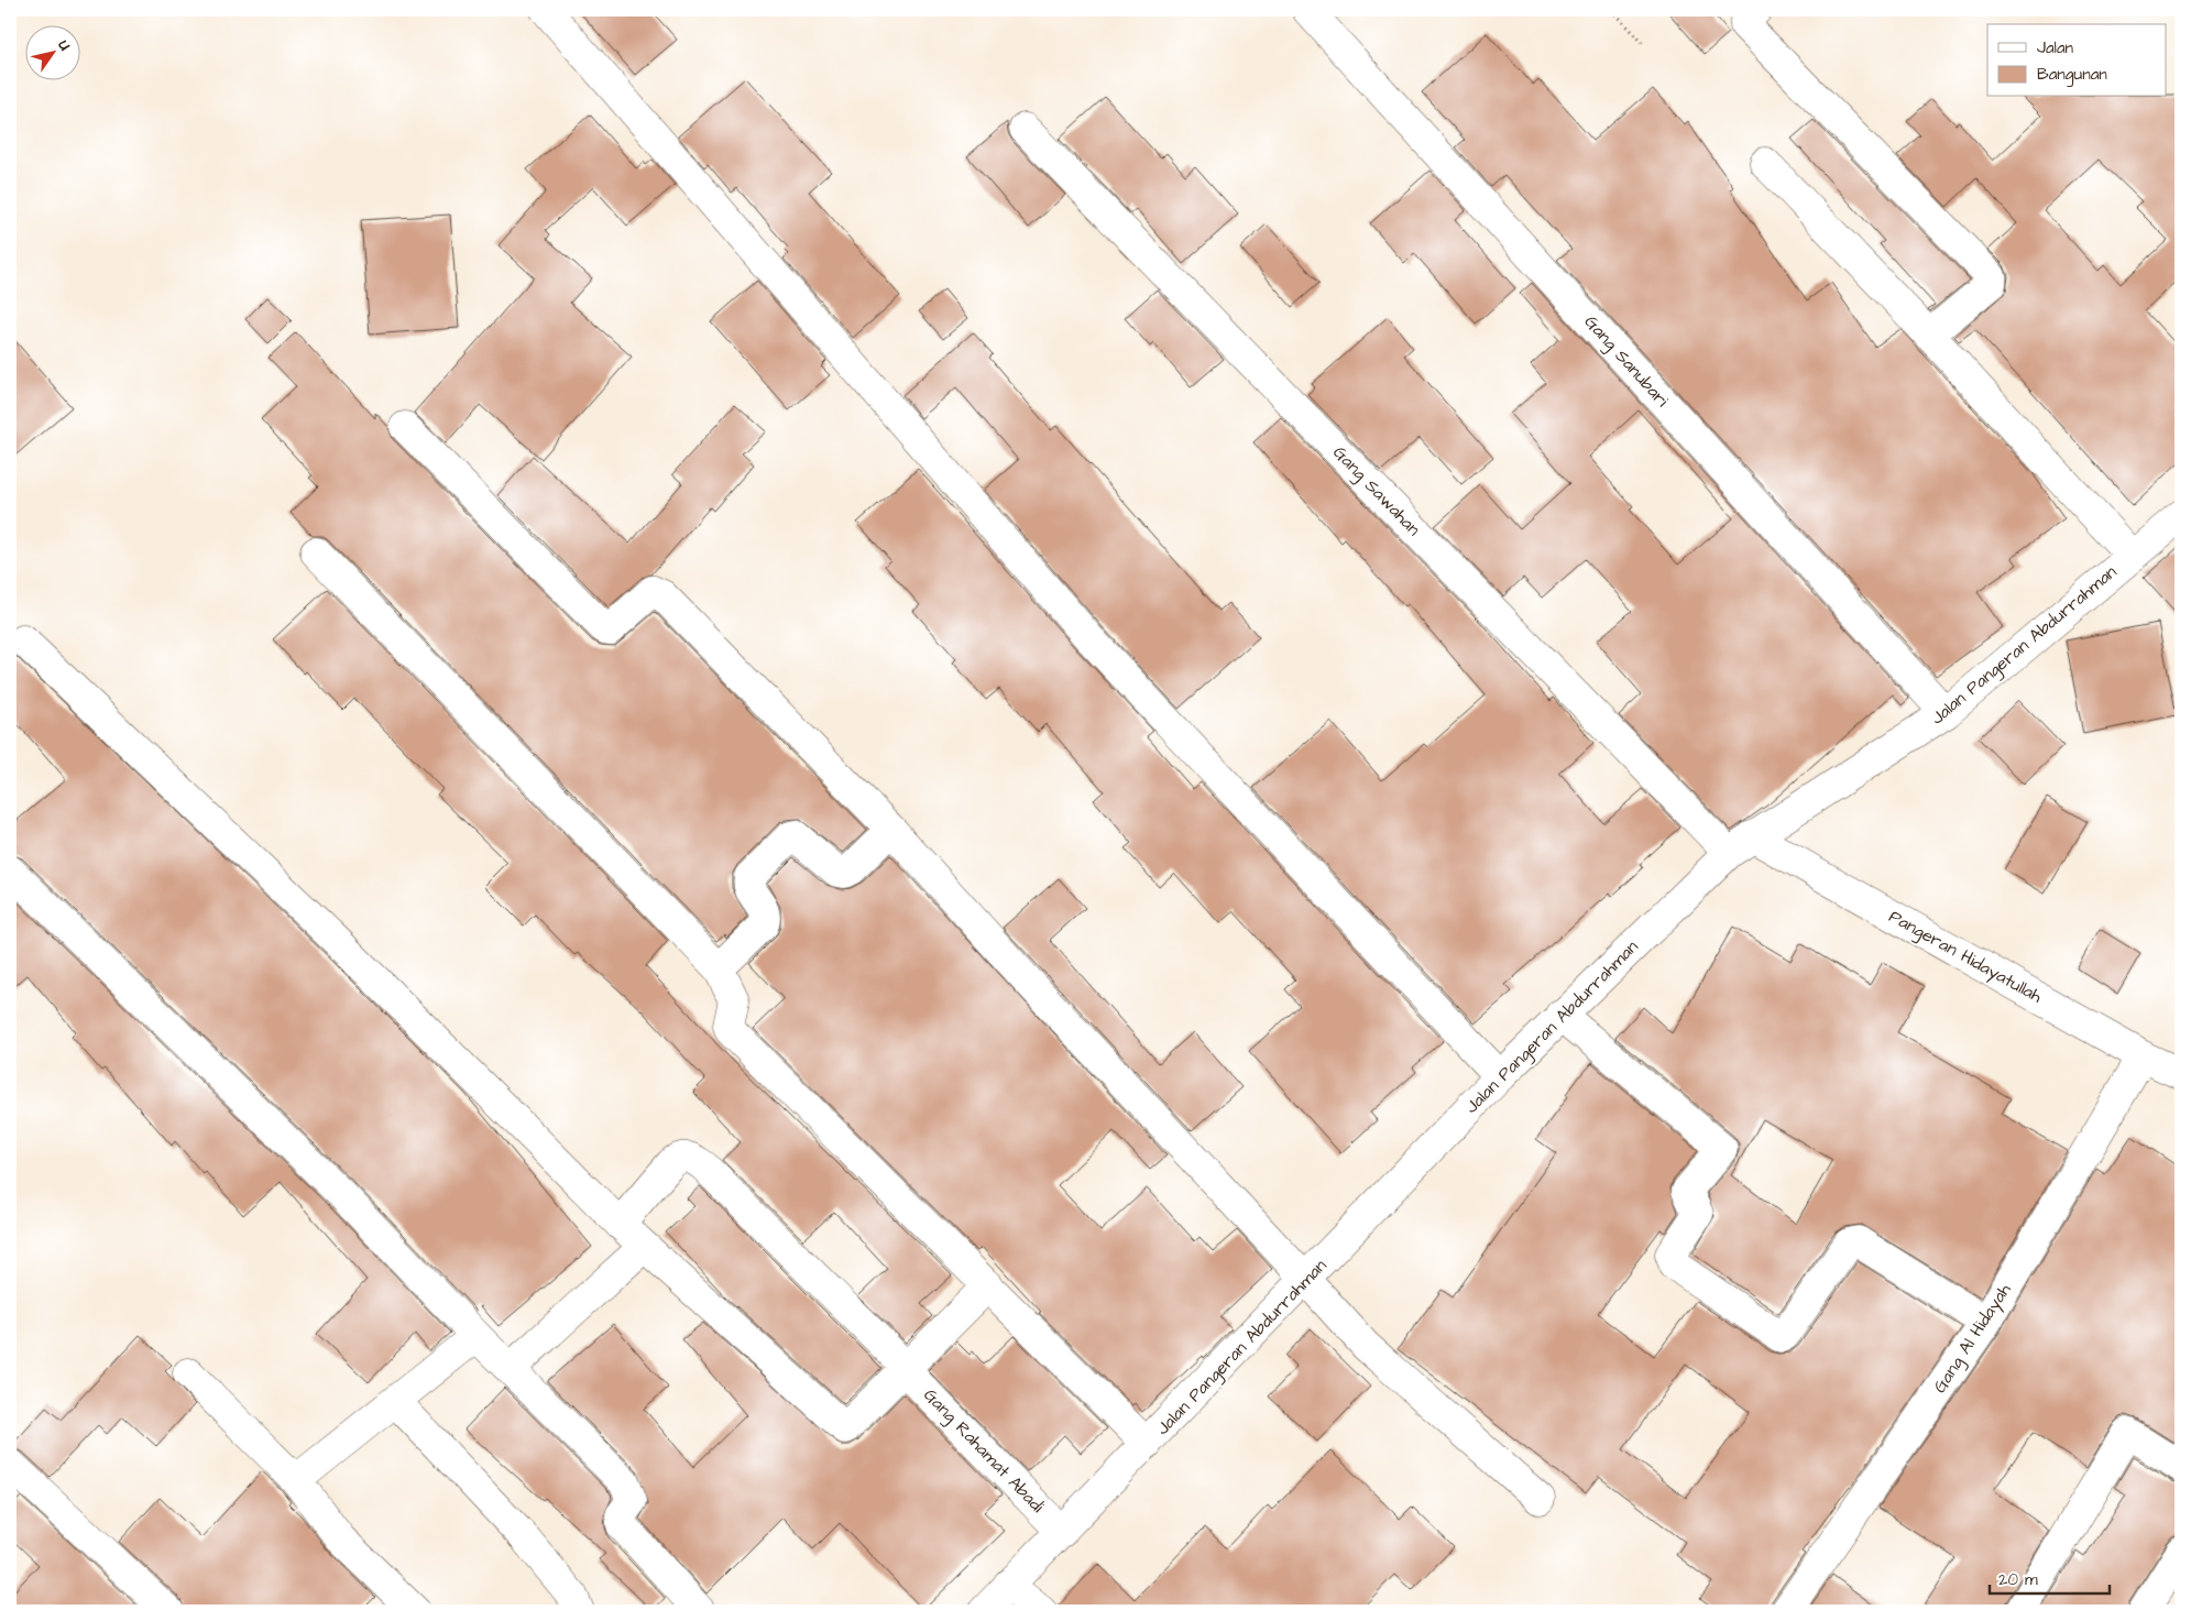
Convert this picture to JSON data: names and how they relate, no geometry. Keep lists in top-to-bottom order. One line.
{"streets":{"street":["Gang Sanubari","Gang Sawahan","Jalan Pangeran Abdurrahman","Pangeran Hidayatullah","Gang Al Hidayah","Gang Rahamat Abadi"]},"crossings":[["Gang Sanubari","Jalan Pangeran Abdurrahman"],["Gang Sawahan","Jalan Pangeran Abdurrahman"],["Gang Sawahan","Pangeran Hidayatullah"],["Jalan Pangeran Abdurrahman","Pangeran Hidayatullah"],["Jalan Pangeran Abdurrahman","Gang Rahamat Abadi"],["Pangeran Hidayatullah","Gang Al Hidayah"]],"legend":["Jalan","Bangunan"],"scale_bar":"20 m","north":"top right"}
